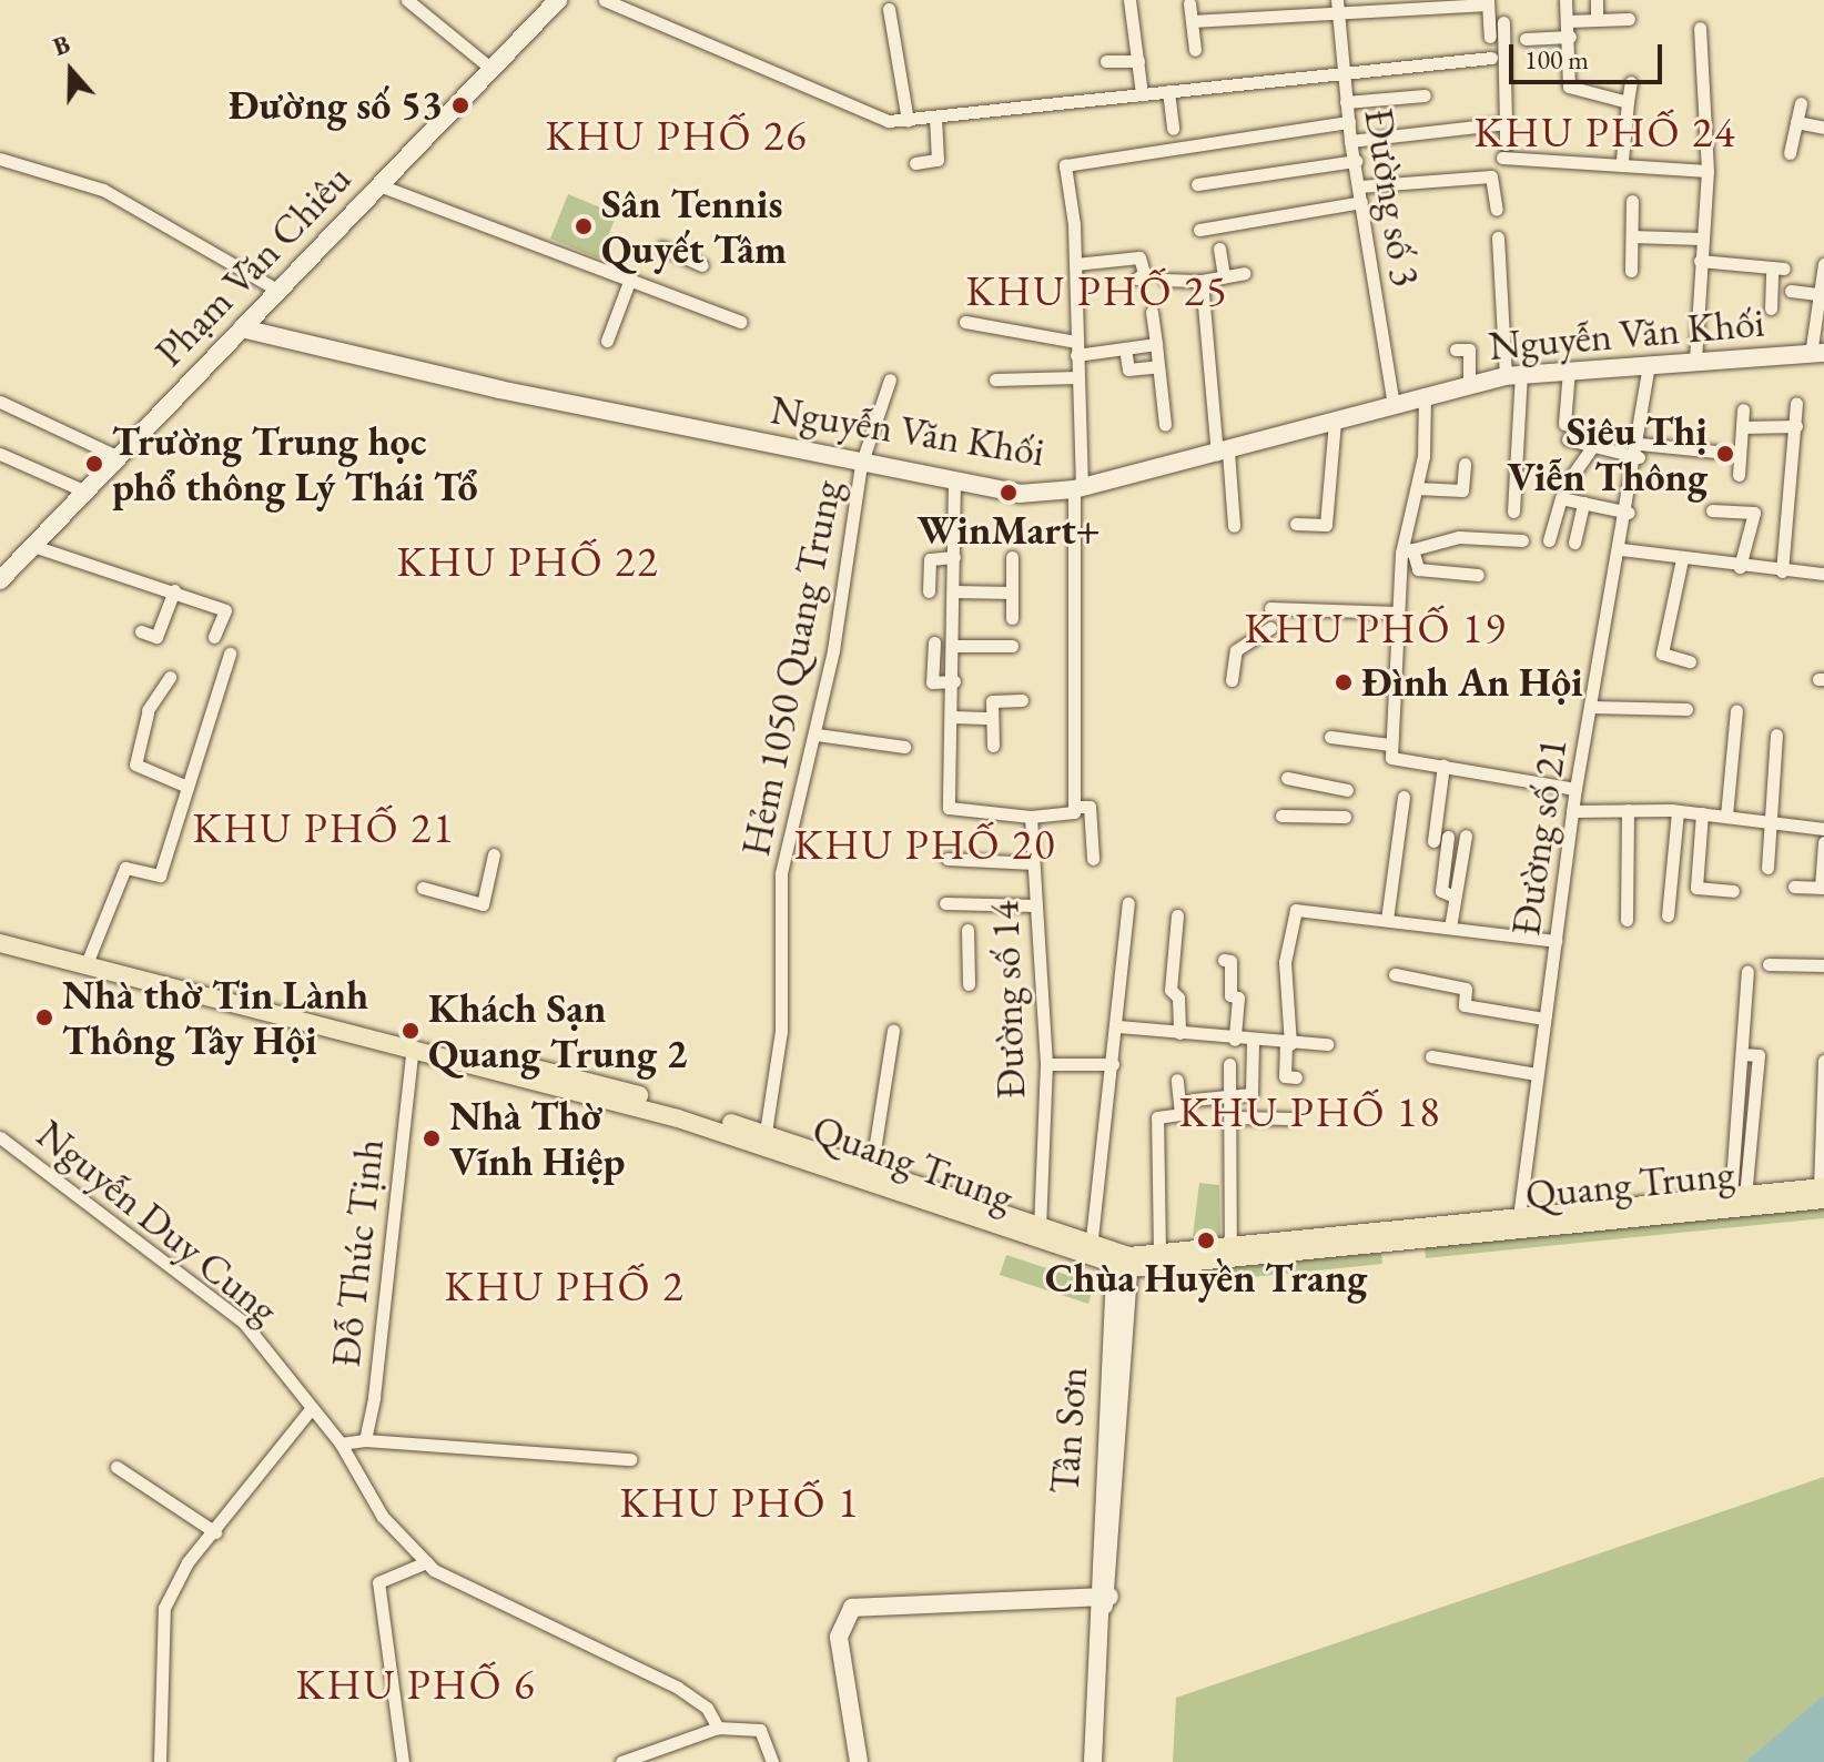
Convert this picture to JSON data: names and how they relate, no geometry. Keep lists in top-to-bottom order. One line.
{"streets":{"main road":["Quang Trung"],"street":["Đường số 3","Phạm Văn Chiêu","Nguyễn Văn Khối","Hẻm 1050 Quang Trung","Đường số 21","Đường số 14","Nguyễn Duy Cung","Đỗ Thúc Tịnh","Tân Sơn"]},"crossings":[["Đường số 3","Nguyễn Văn Khối"],["Phạm Văn Chiêu","Nguyễn Văn Khối"],["Nguyễn Văn Khối","Hẻm 1050 Quang Trung"],["Nguyễn Văn Khối","Đường số 21"],["Hẻm 1050 Quang Trung","Quang Trung"],["Đường số 21","Quang Trung"],["Đường số 14","Quang Trung"],["Quang Trung","Đỗ Thúc Tịnh"],["Quang Trung","Tân Sơn"]],"districts":["KHU PHỐ 24","KHU PHỐ 26","KHU PHỐ 25","KHU PHỐ 22","KHU PHỐ 19","KHU PHỐ 21","KHU PHỐ 20","KHU PHỐ 18","KHU PHỐ 2","KHU PHỐ 1","KHU PHỐ 6"],"places":["Đường số 53","Sân Tennis Quyết Tâm","Siêu Thị Viễn Thông","Trường Trung học phổ thông Lý Thái Tổ","WinMart+","Đình An Hội","Nhà thờ Tin Lành Thông Tây Hội","Khách Sạn Quang Trung 2","Nhà Thờ Vĩnh Hiệp","Chùa Huyền Trang"],"scale_bar":"100 m","north":"top"}
